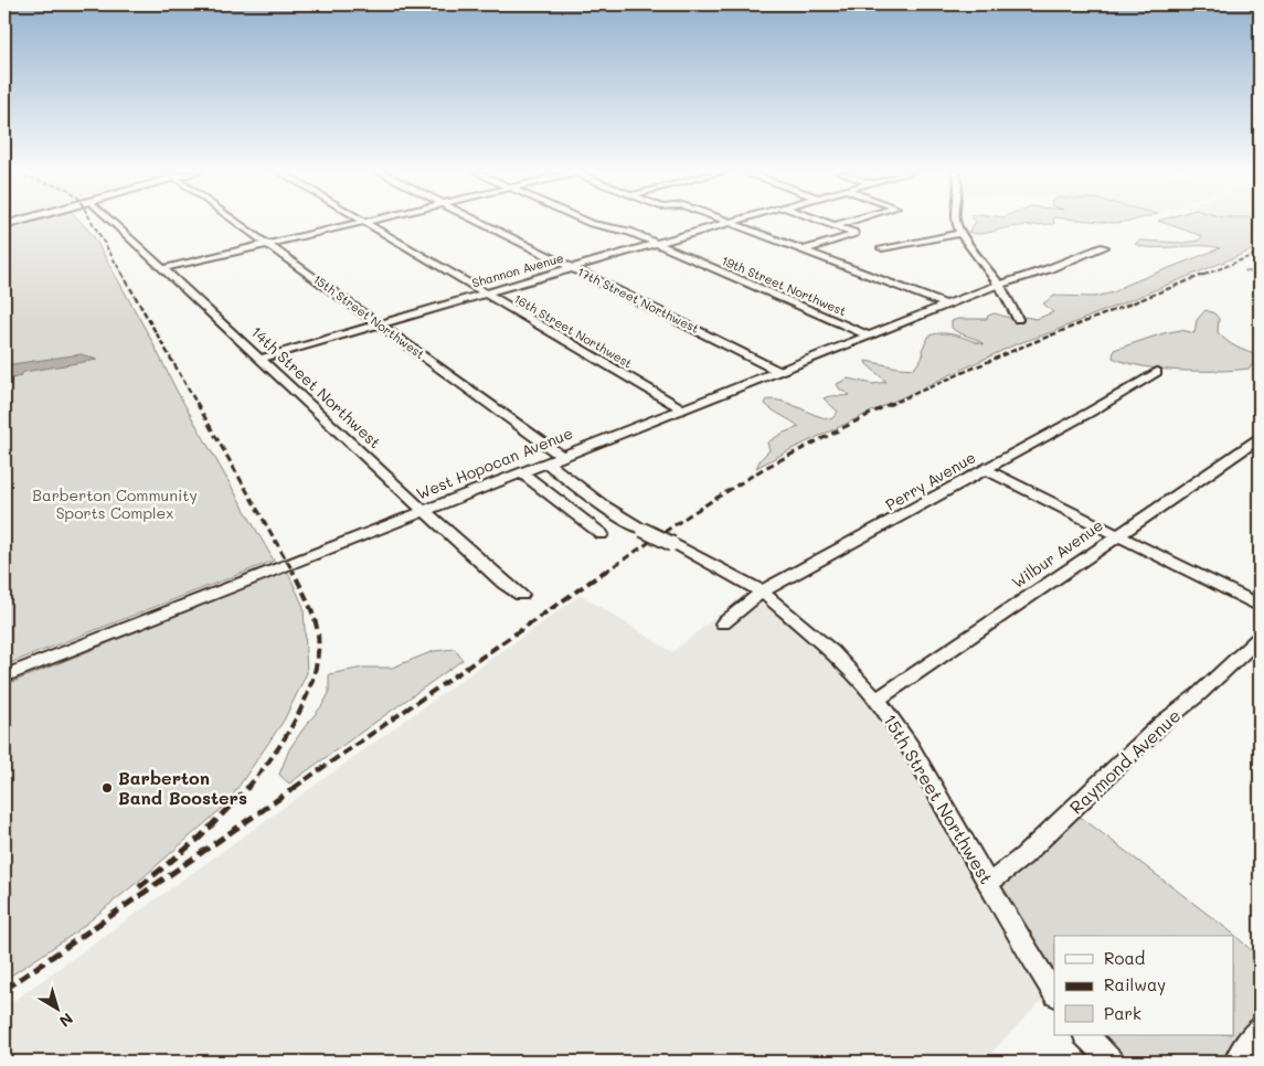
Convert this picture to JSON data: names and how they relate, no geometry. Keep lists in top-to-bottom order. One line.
{"streets":{"street":["Shannon Avenue","19th Street Northwest","17th Street Northwest","15th Street Northwest","16th Street Northwest","14th Street Northwest","West Hopocan Avenue","Perry Avenue","Wilbur Avenue","Raymond Avenue"]},"crossings":[["Shannon Avenue","19th Street Northwest"],["Shannon Avenue","17th Street Northwest"],["Shannon Avenue","15th Street Northwest"],["Shannon Avenue","16th Street Northwest"],["Shannon Avenue","14th Street Northwest"],["19th Street Northwest","West Hopocan Avenue"],["17th Street Northwest","West Hopocan Avenue"],["15th Street Northwest","West Hopocan Avenue"],["15th Street Northwest","Perry Avenue"],["15th Street Northwest","Wilbur Avenue"],["15th Street Northwest","Raymond Avenue"],["16th Street Northwest","West Hopocan Avenue"],["14th Street Northwest","West Hopocan Avenue"]],"parks":["Barberton Community Sports Complex"],"places":["Barberton Band Boosters"],"legend":["Road","Railway","Park"],"north":"bottom right"}
